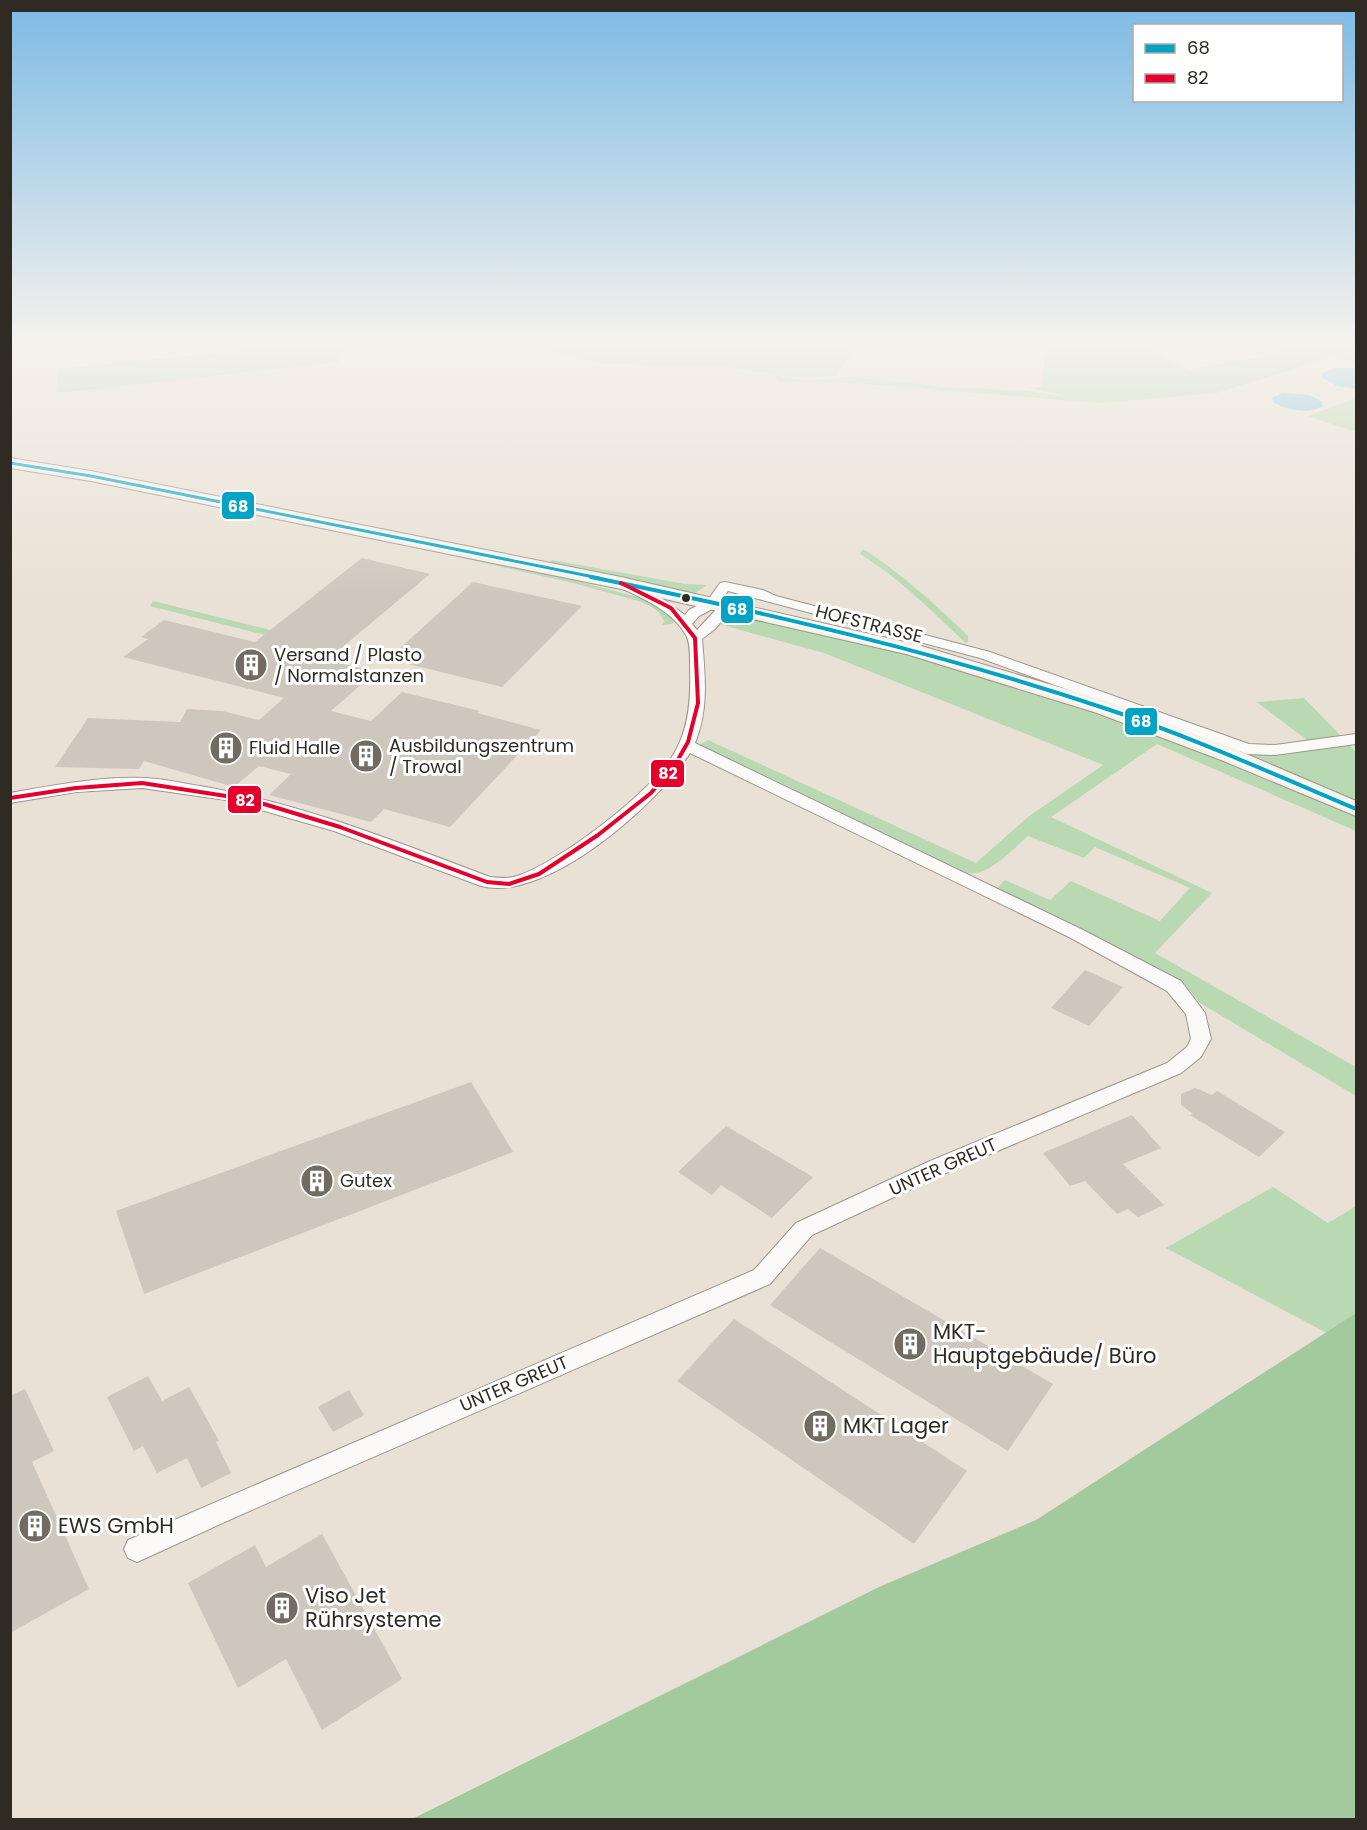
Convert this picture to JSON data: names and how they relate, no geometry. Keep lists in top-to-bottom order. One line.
{"streets":{"street":["HOFSTRASSE","UNTER GREUT"]},"places":{"building":["Versand / Plasto / Normalstanzen","Fluid Halle","Ausbildungszentrum / Trowal","Gutex","MKT- Hauptgebäude/ Büro","MKT Lager","EWS GmbH","Viso Jet Rührsysteme"]},"lines":["transit line 68","transit line 82"],"legend":["68","82"]}
